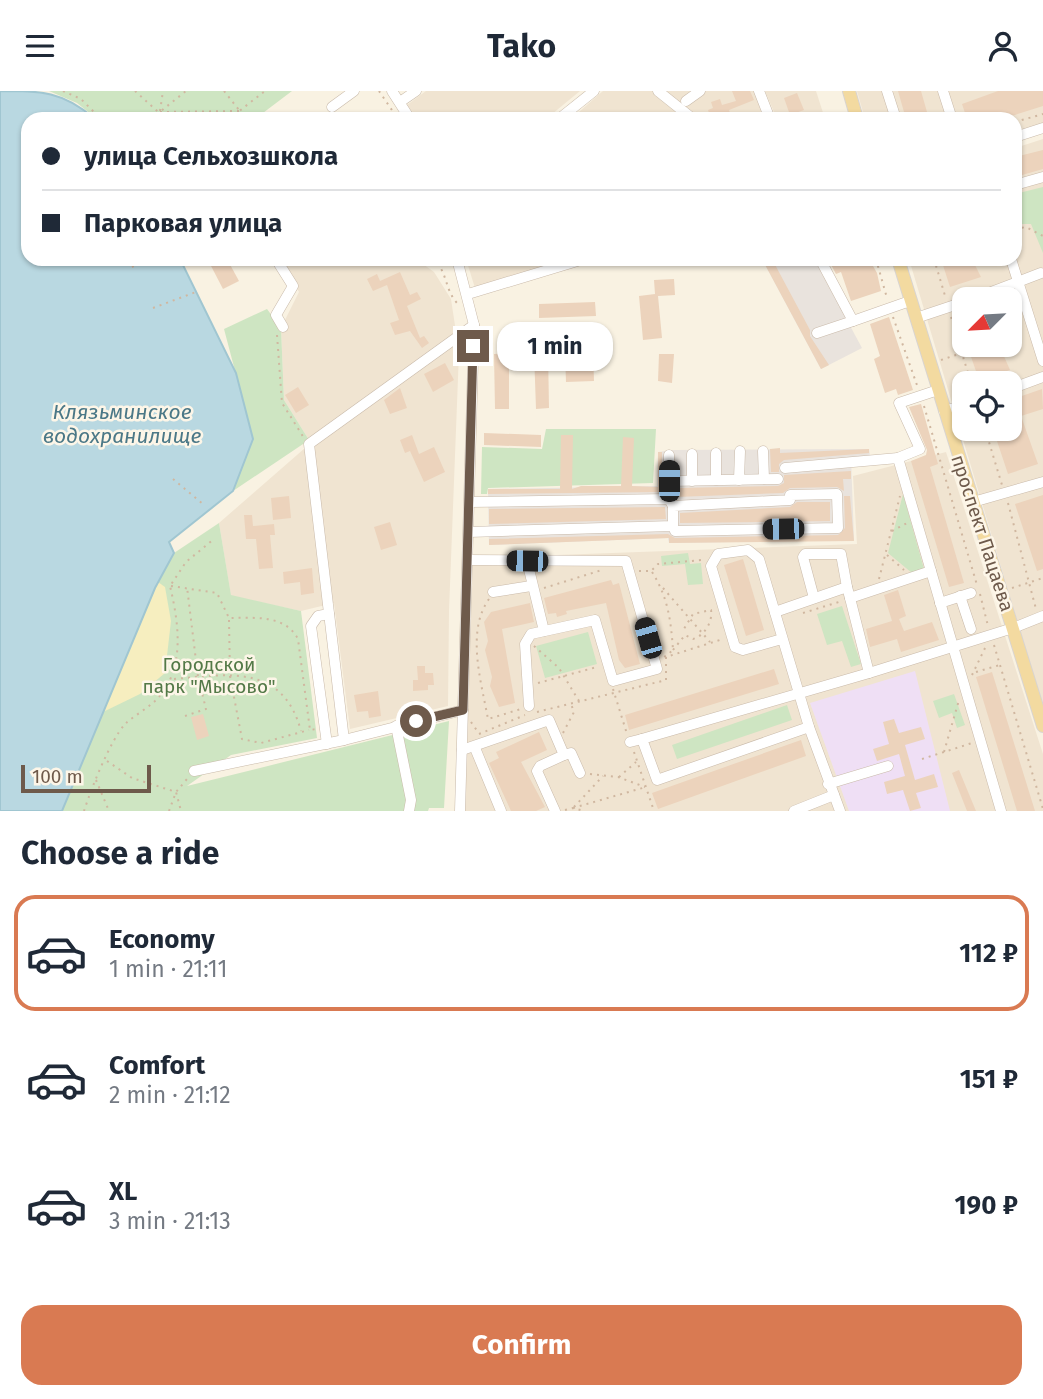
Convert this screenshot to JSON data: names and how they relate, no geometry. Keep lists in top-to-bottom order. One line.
{"streets":{"main road":["проспект Пацаева"]},"water":["Клязьминское водохранилище"],"parks":["Городской парк \"Мысово\""],"scale_bar":"100 m","north":"bottom left","page":{"header":"Tako","banner":["улица Сельхозшкола","Парковая улица"],"bubble":"1 min","scale":"100 m","heading":"Choose a ride","list":[{"name":"Economy","note":"1 min · 21:11","value":"112 ₽"},{"name":"Comfort","note":"2 min · 21:12","value":"151 ₽"},{"name":"XL","note":"3 min · 21:13","value":"190 ₽"}],"buttons":"Confirm"}}
